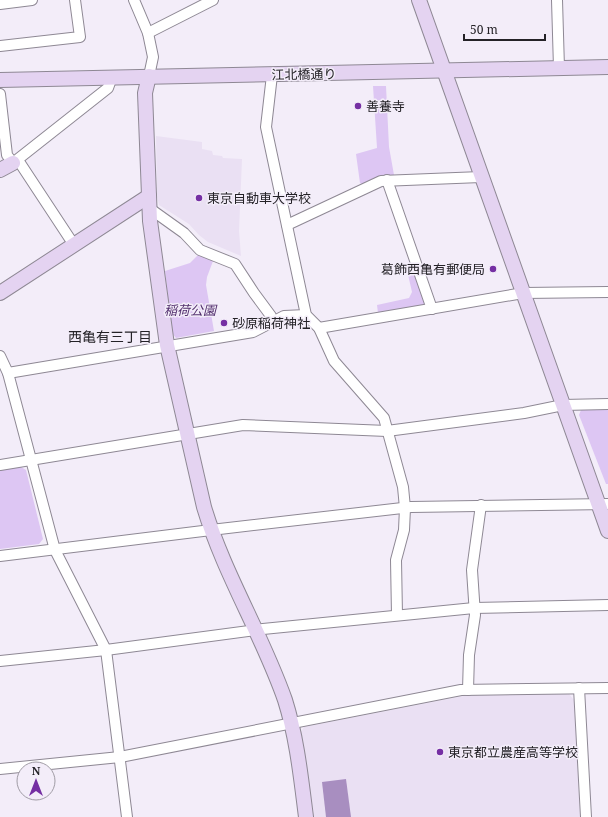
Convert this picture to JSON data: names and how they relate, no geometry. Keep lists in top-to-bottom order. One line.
{"streets":{"street":["江北橋通り"]},"districts":["西亀有三丁目"],"parks":["稲荷公園"],"places":["善養寺","東京自動車大学校","葛飾西亀有郵便局","砂原稲荷神社","東京都立農産高等学校"],"scale_bar":"50 m","north":"top"}
